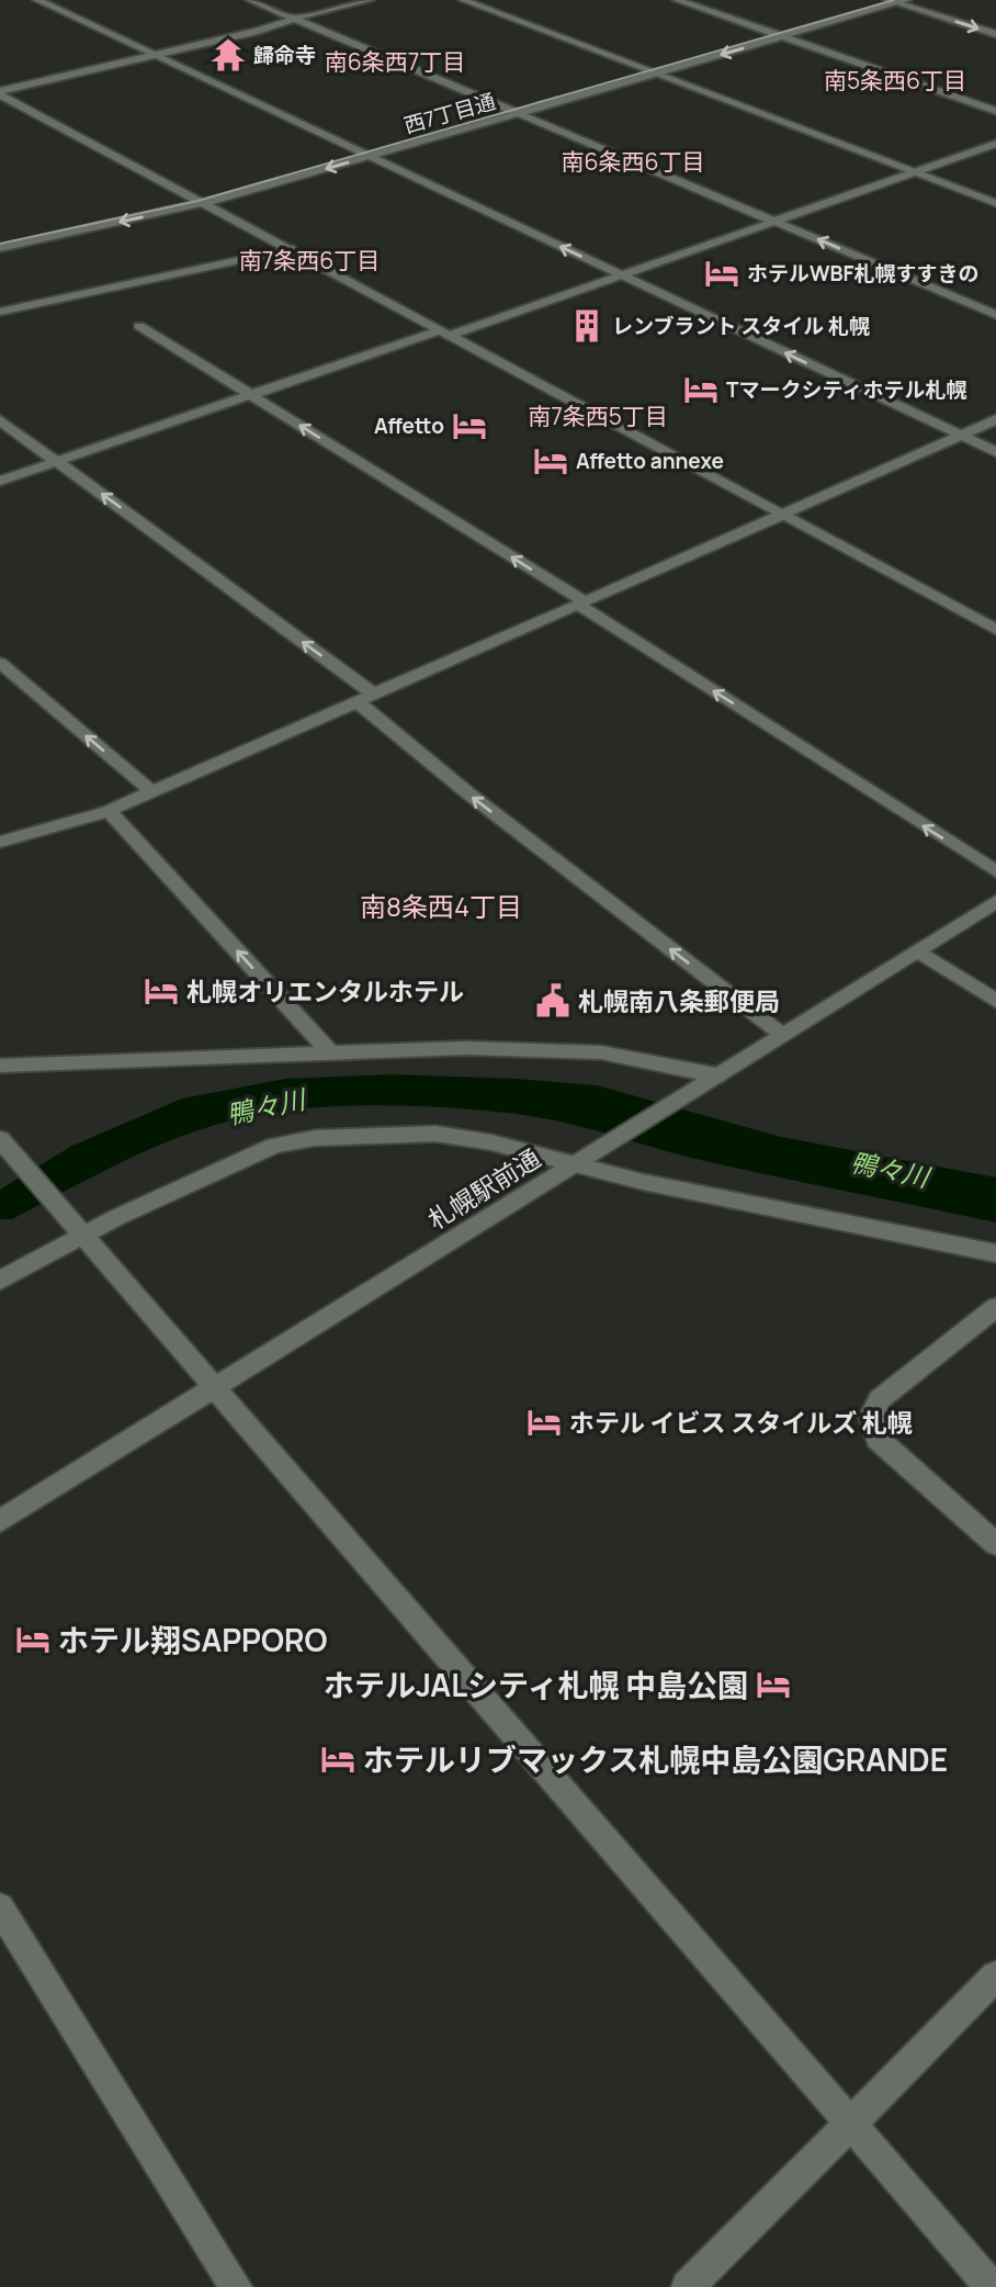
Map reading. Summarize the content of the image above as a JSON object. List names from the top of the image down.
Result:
{
  "streets": {
    "street": ["西7丁目通", "札幌駅前通"]
  },
  "districts": [
    "南6条西7丁目",
    "南5条西6丁目",
    "南6条西6丁目",
    "南7条西6丁目",
    "南7条西5丁目",
    "南8条西4丁目"
  ],
  "water": ["鴨々川"],
  "places": {
    "temple": ["歸命寺"],
    "hotel": [
      "ホテルWBF札幌すすきの",
      "Tマークシティホテル札幌",
      "Affetto",
      "Affetto annexe",
      "札幌オリエンタルホテル",
      "ホテル イビス スタイルズ 札幌",
      "ホテル翔SAPPORO",
      "ホテルJALシティ札幌 中島公園",
      "ホテルリブマックス札幌中島公園GRANDE"
    ],
    "building": ["レンブラント スタイル 札幌"],
    "public building": ["札幌南八条郵便局"]
  }
}
